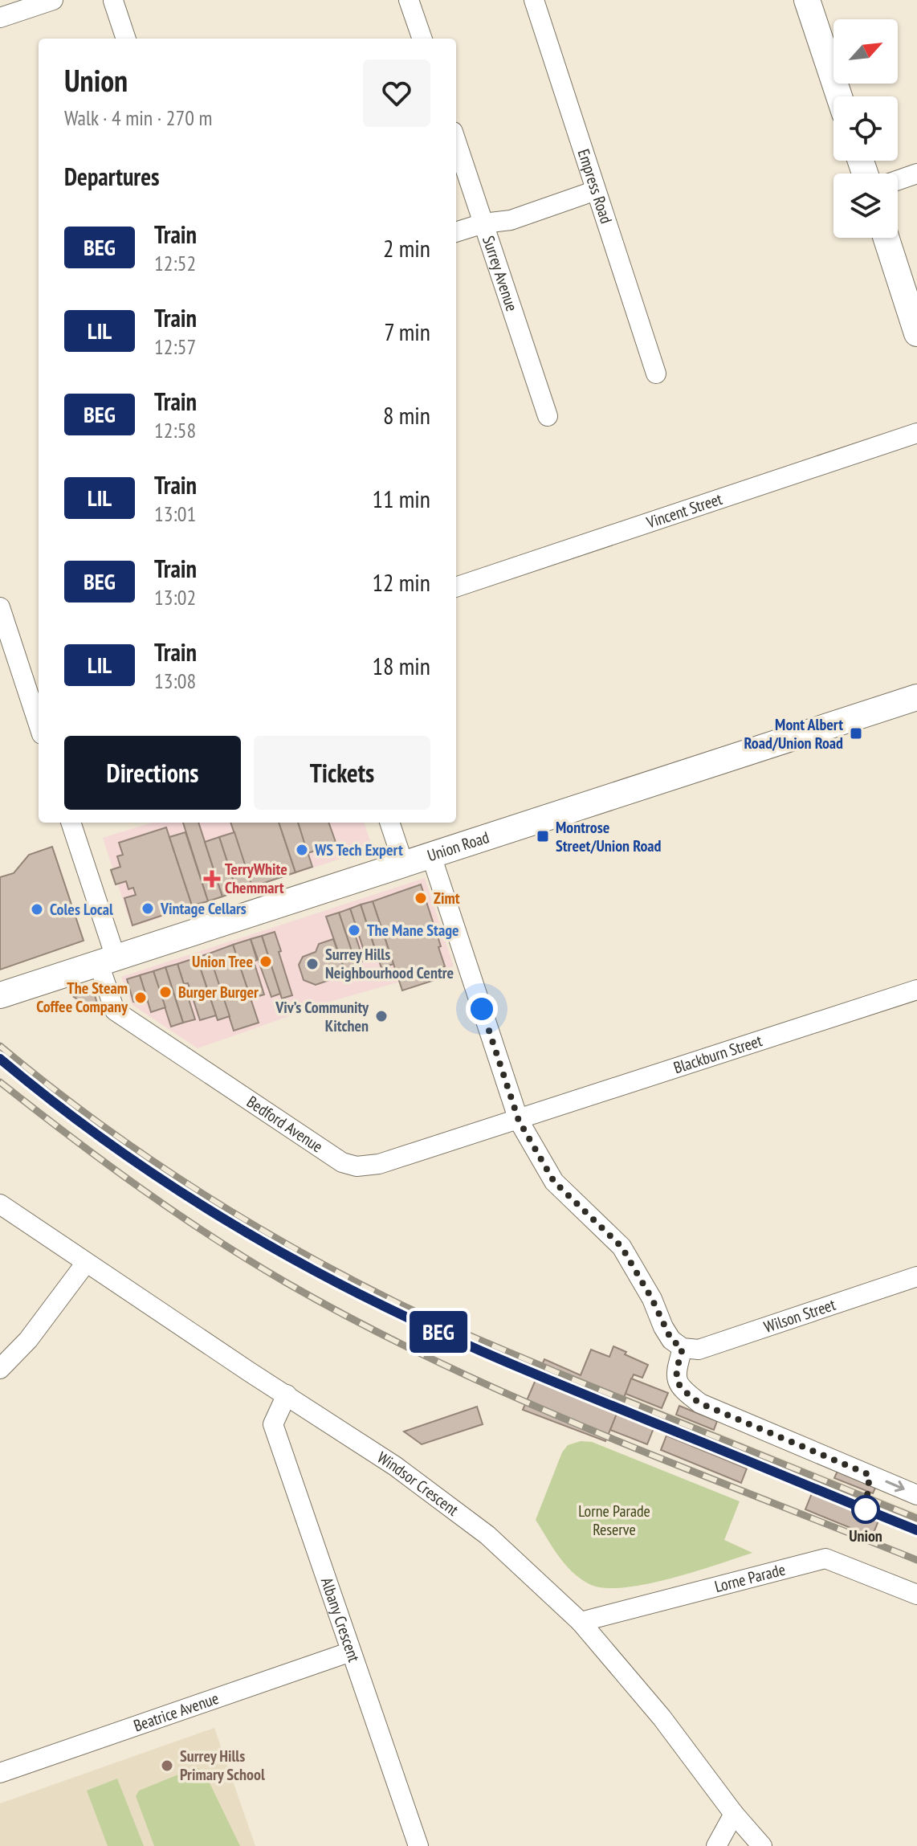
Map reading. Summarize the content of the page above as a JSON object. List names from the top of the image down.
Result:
{
  "streets": {
    "main road": ["Union Road"],
    "street": [
      "Empress Road",
      "Surrey Avenue",
      "Vincent Street",
      "Blackburn Street",
      "Bedford Avenue",
      "Wilson Street",
      "Windsor Crescent",
      "Lorne Parade",
      "Albany Crescent",
      "Beatrice Avenue"
    ]
  },
  "crossings": [
    ["Union Road", "Bedford Avenue"],
    ["Blackburn Street", "Bedford Avenue"],
    ["Windsor Crescent", "Lorne Parade"],
    ["Windsor Crescent", "Albany Crescent"],
    ["Albany Crescent", "Beatrice Avenue"]
  ],
  "parks": ["Lorne Parade Reserve"],
  "places": {
    "transit": ["Mont Albert Road/Union Road", "Montrose Street/Union Road"],
    "other": [
      "WS Tech Expert",
      "Zimt",
      "Vintage Cellars",
      "Coles Local",
      "The Mane Stage",
      "Union Tree",
      "Surrey Hills Neighbourhood Centre",
      "Burger Burger",
      "The Steam Coffee Company",
      "Viv’s Community Kitchen",
      "Union",
      "Surrey Hills Primary School"
    ],
    "health": ["TerryWhite Chemmart"]
  },
  "north": "top right",
  "page": {
    "on_map": "BEG",
    "heading": [
      ["Union", "Walk · 4 min · 270 m"],
      "Departures"
    ],
    "list": [
      {
        "mark": "BEG",
        "name": "Train",
        "note": "12:52",
        "value": "2 min"
      },
      {
        "mark": "LIL",
        "name": "Train",
        "note": "12:57",
        "value": "7 min"
      },
      {
        "mark": "BEG",
        "name": "Train",
        "note": "12:58",
        "value": "8 min"
      },
      {
        "mark": "LIL",
        "name": "Train",
        "note": "13:01",
        "value": "11 min"
      },
      {
        "mark": "BEG",
        "name": "Train",
        "note": "13:02",
        "value": "12 min"
      },
      {
        "mark": "LIL",
        "name": "Train",
        "note": "13:08",
        "value": "18 min"
      }
    ],
    "buttons": ["Directions", "Tickets"]
  }
}
